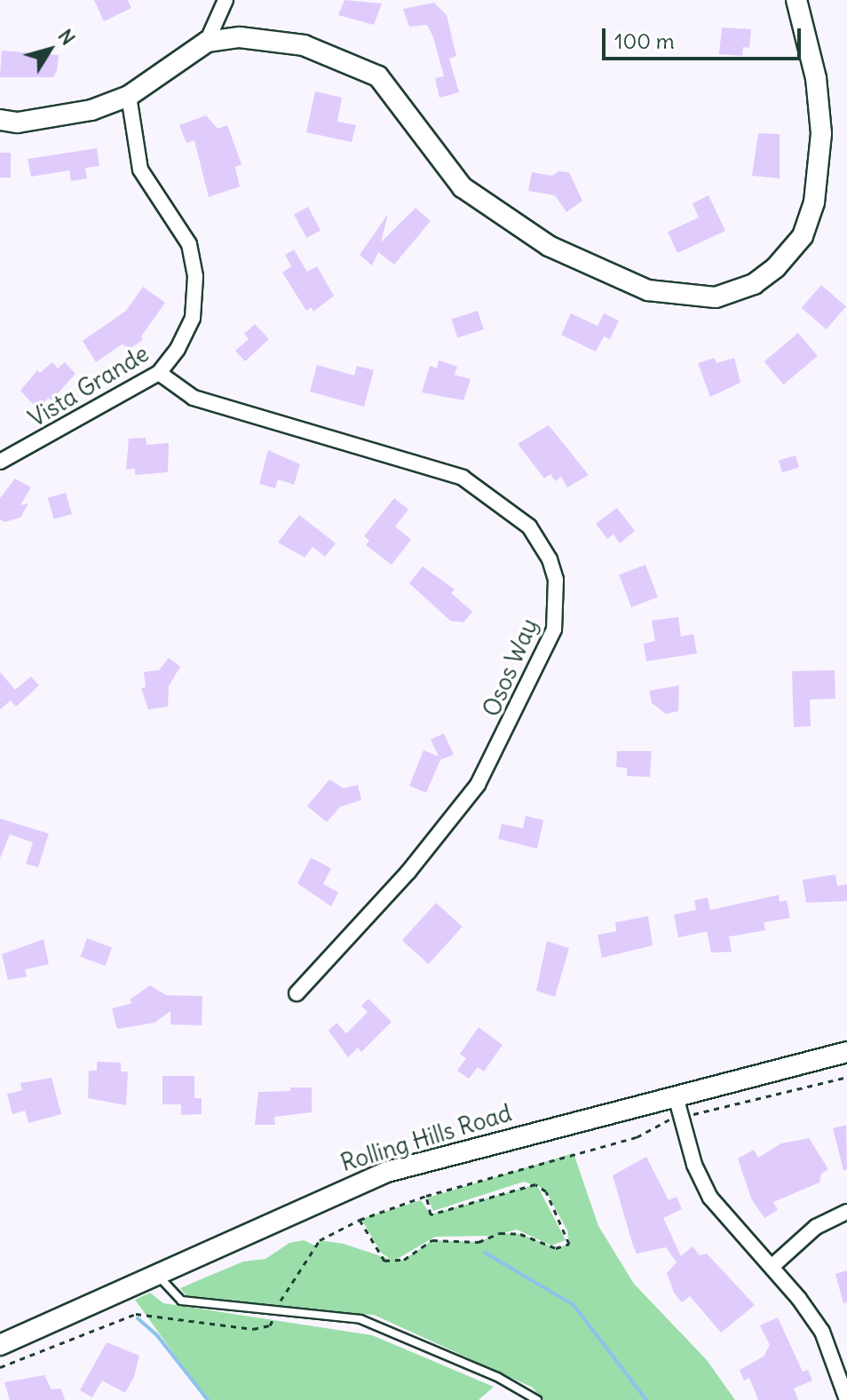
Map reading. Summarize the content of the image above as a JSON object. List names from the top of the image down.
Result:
{
  "streets": {
    "street": ["Vista Grande", "Osos Way", "Rolling Hills Road"]
  },
  "crossings": [
    ["Vista Grande", "Osos Way"]
  ],
  "scale_bar": "100 m",
  "north": "top right"
}
